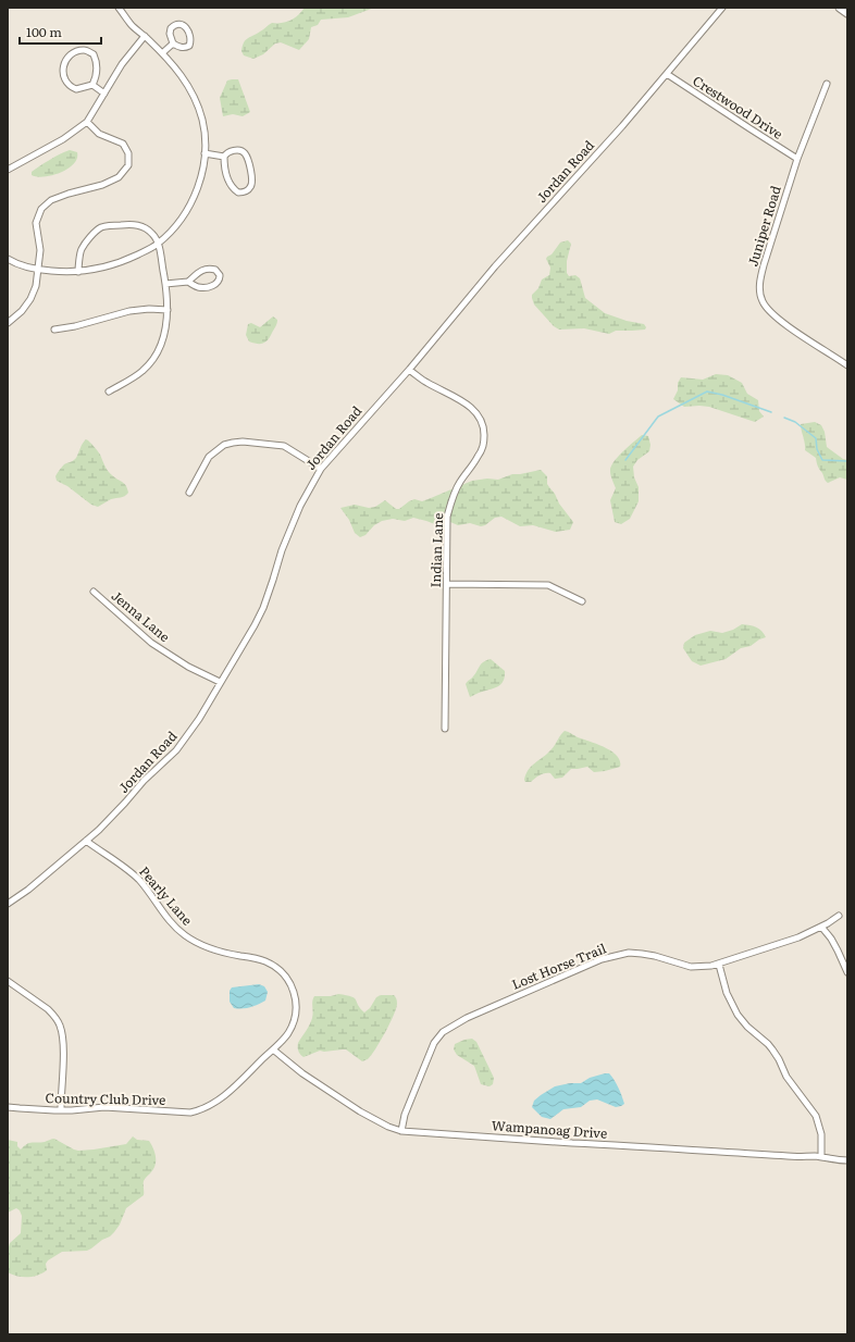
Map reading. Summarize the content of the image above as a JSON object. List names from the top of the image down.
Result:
{
  "streets": {
    "street": [
      "Crestwood Drive",
      "Jordan Road",
      "Juniper Road",
      "Indian Lane",
      "Jenna Lane",
      "Pearly Lane",
      "Lost Horse Trail",
      "Country Club Drive",
      "Wampanoag Drive"
    ]
  },
  "crossings": [
    ["Crestwood Drive", "Jordan Road"],
    ["Crestwood Drive", "Juniper Road"],
    ["Jordan Road", "Indian Lane"],
    ["Jordan Road", "Jenna Lane"],
    ["Jordan Road", "Pearly Lane"],
    ["Pearly Lane", "Country Club Drive"],
    ["Pearly Lane", "Wampanoag Drive"],
    ["Lost Horse Trail", "Wampanoag Drive"]
  ],
  "scale_bar": "100 m"
}
